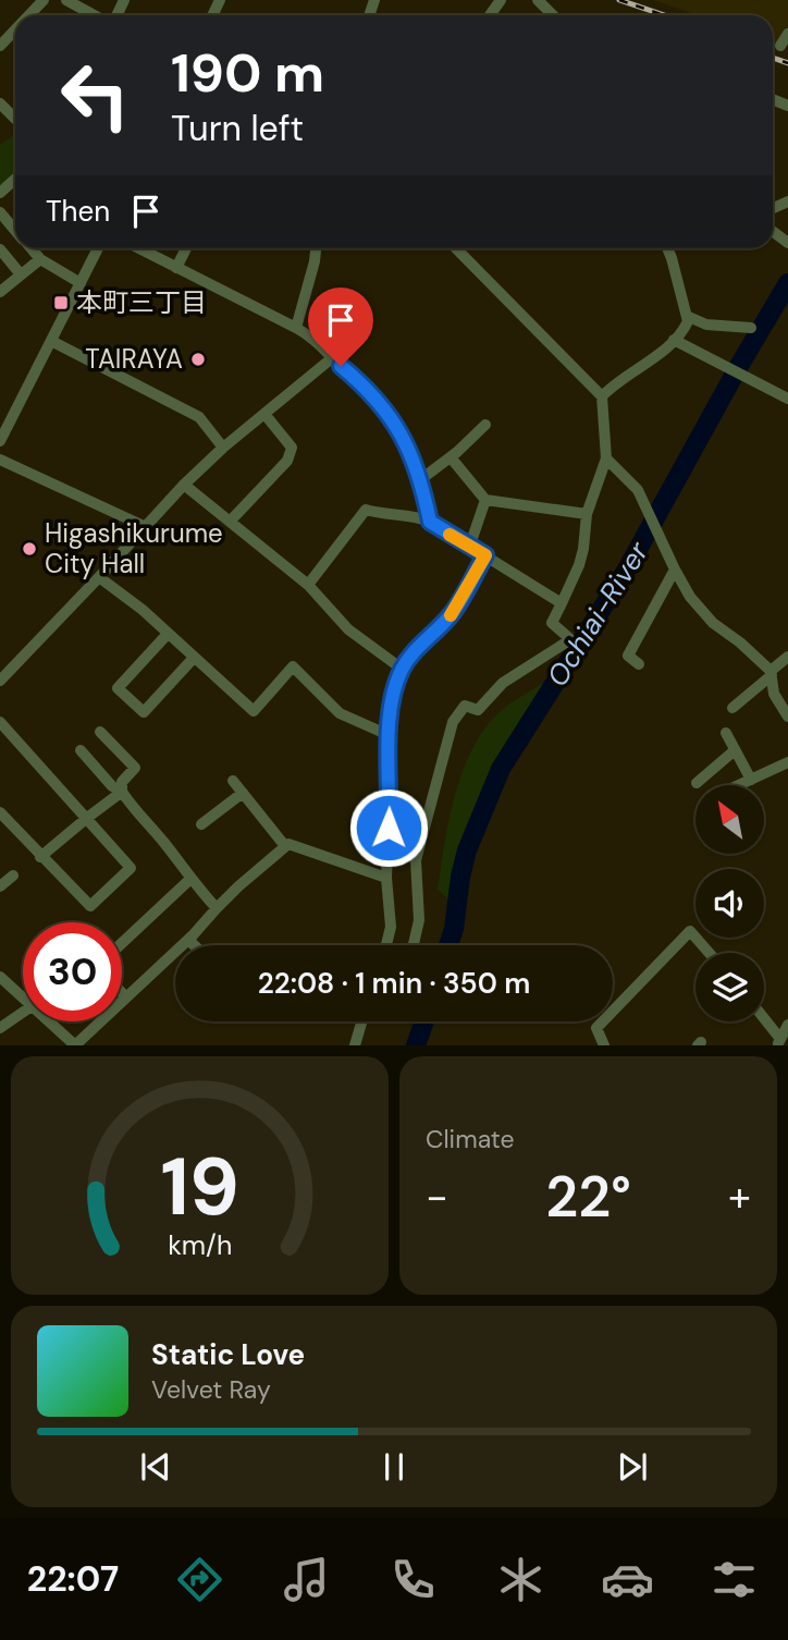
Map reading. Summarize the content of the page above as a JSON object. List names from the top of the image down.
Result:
{
  "water": ["Ochiai-River"],
  "places": {
    "transit": ["本町三丁目"],
    "other": ["TAIRAYA", "Higashikurume City Hall"]
  },
  "north": "top left",
  "page": {
    "turn": ["190 m", "Turn left"],
    "then": "Then",
    "limit": "30",
    "trip": "22:08 · 1 min · 350 m",
    "tile": "Climate",
    "heat": ["−", "22°", "+"],
    "song": ["Static Love", "Velvet Ray"],
    "tabs": "22:07",
    "gauge": ["19", "km/h"]
  }
}
